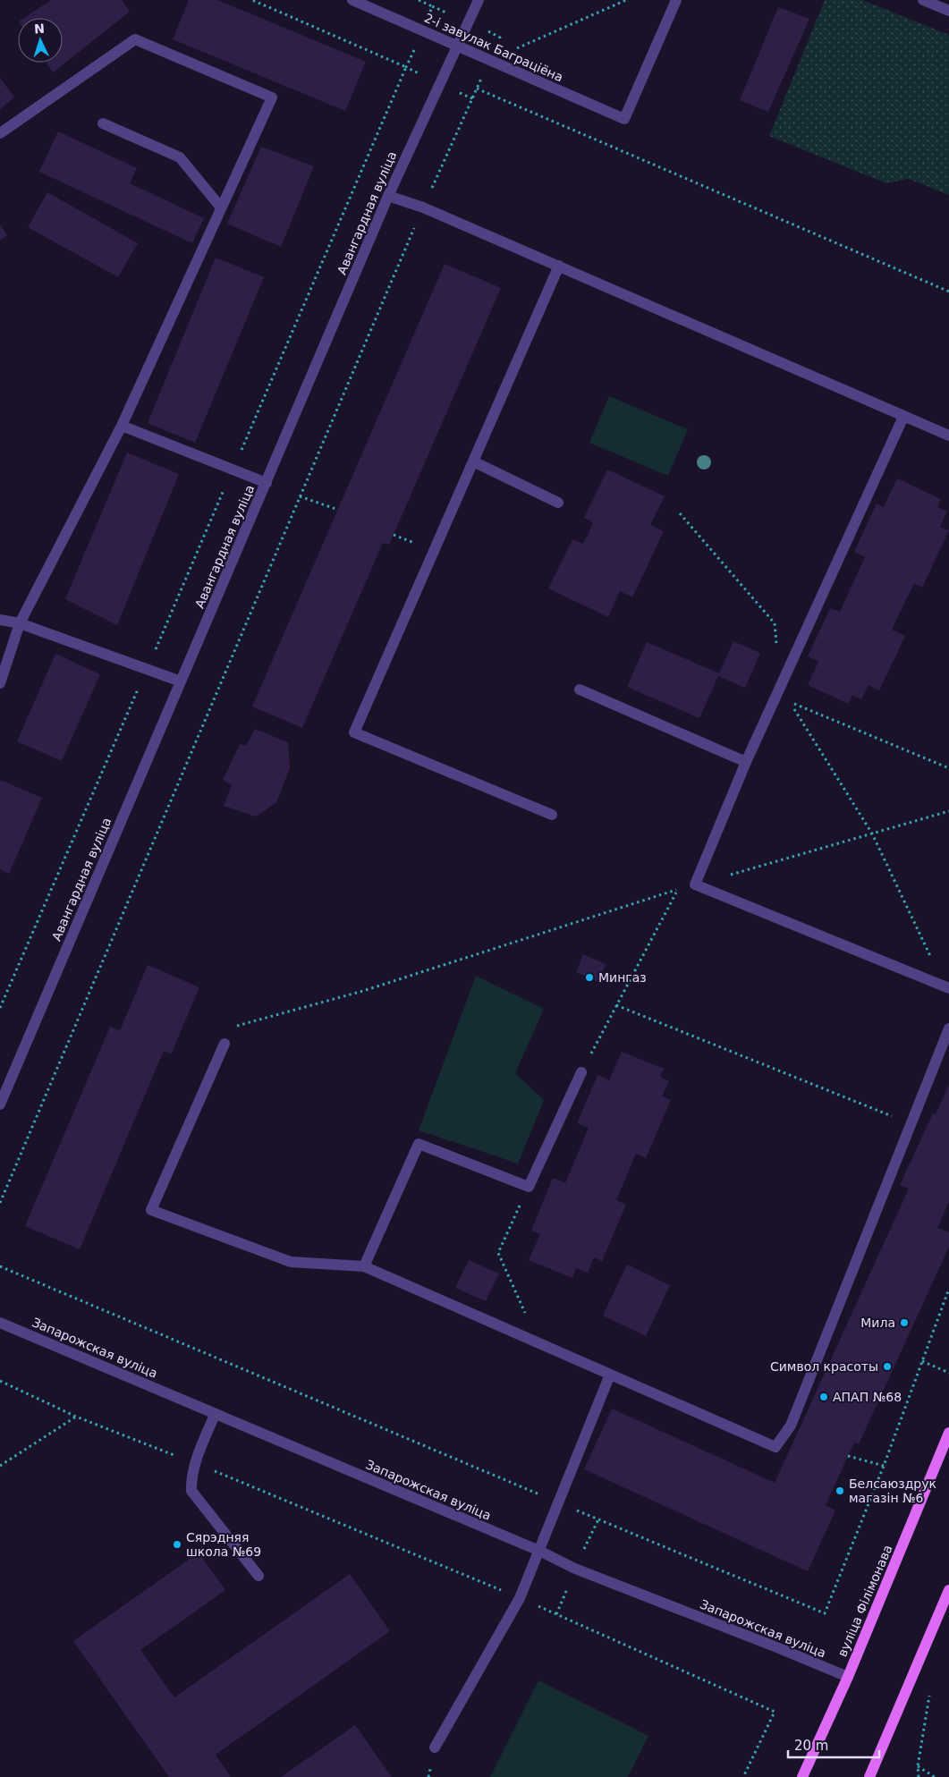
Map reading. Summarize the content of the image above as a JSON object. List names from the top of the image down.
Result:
{
  "streets": {
    "main road": ["вуліца Філімонава"],
    "street": ["2-і завулак Баграціёна", "Авангардная вуліца", "Запарожская вуліца"]
  },
  "crossings": [
    ["2-і завулак Баграціёна", "Авангардная вуліца"],
    ["Запарожская вуліца", "вуліца Філімонава"]
  ],
  "places": [
    "Мингаз",
    "Мила",
    "Символ красоты",
    "АПАП №68",
    "Белсаюздрук магазін №6",
    "Сярэдняя школа №69"
  ],
  "scale_bar": "20 m",
  "north": "top"
}
